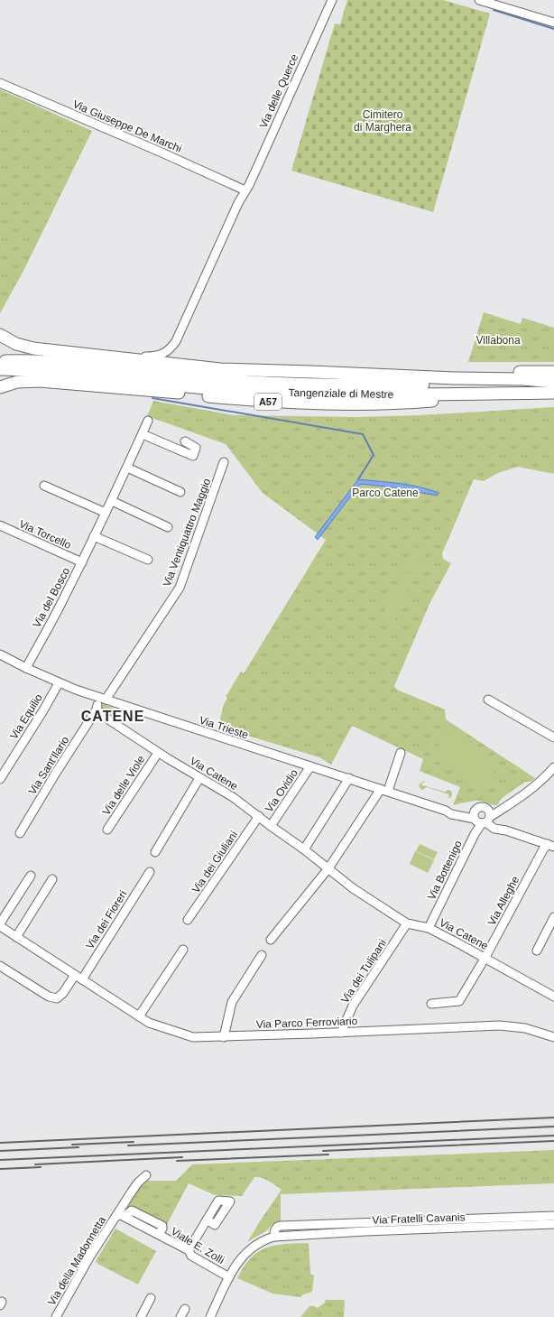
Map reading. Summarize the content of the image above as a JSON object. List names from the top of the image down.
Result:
{
  "streets": {
    "highway": ["Tangenziale di Mestre", "A57"],
    "street": [
      "Via delle Querce",
      "Via Giuseppe De Marchi",
      "Via Ventiquattro Maggio",
      "Via Torcello",
      "Via del Bosco",
      "Via Equilio",
      "Via Trieste",
      "Via Sant'Ilario",
      "Via Catene",
      "Via delle Viole",
      "Via Ovidio",
      "Via dei Giuliani",
      "Via Bottenigo",
      "Via Alleghe",
      "Via dei Fioreri",
      "Via dei Tulipani",
      "Via Parco Ferroviario",
      "Via Fratelli Cavanis",
      "Viale E. Zolli",
      "Via della Madonnetta"
    ]
  },
  "crossings": [
    ["Via delle Querce", "Via Giuseppe De Marchi"],
    ["Via delle Querce", "A57"],
    ["Tangenziale di Mestre", "A57"],
    ["Via Ventiquattro Maggio", "Via Trieste"],
    ["Via Torcello", "Via del Bosco"],
    ["Via del Bosco", "Via Trieste"],
    ["Via Equilio", "Via Trieste"],
    ["Via Trieste", "Via Ovidio"],
    ["Via Trieste", "Via Bottenigo"],
    ["Via Sant'Ilario", "Via Catene"],
    ["Via Catene", "Via delle Viole"],
    ["Via Catene", "Via Ovidio"],
    ["Via Catene", "Via dei Giuliani"],
    ["Via Catene", "Via Bottenigo"],
    ["Via Catene", "Via Alleghe"],
    ["Via Catene", "Via dei Tulipani"],
    ["Via dei Fioreri", "Via Parco Ferroviario"],
    ["Via dei Tulipani", "Via Parco Ferroviario"],
    ["Via Fratelli Cavanis", "Viale E. Zolli"],
    ["Viale E. Zolli", "Via della Madonnetta"]
  ],
  "districts": ["CATENE"],
  "parks": ["Cimitero di Marghera", "Villabona", "Parco Catene"]
}
